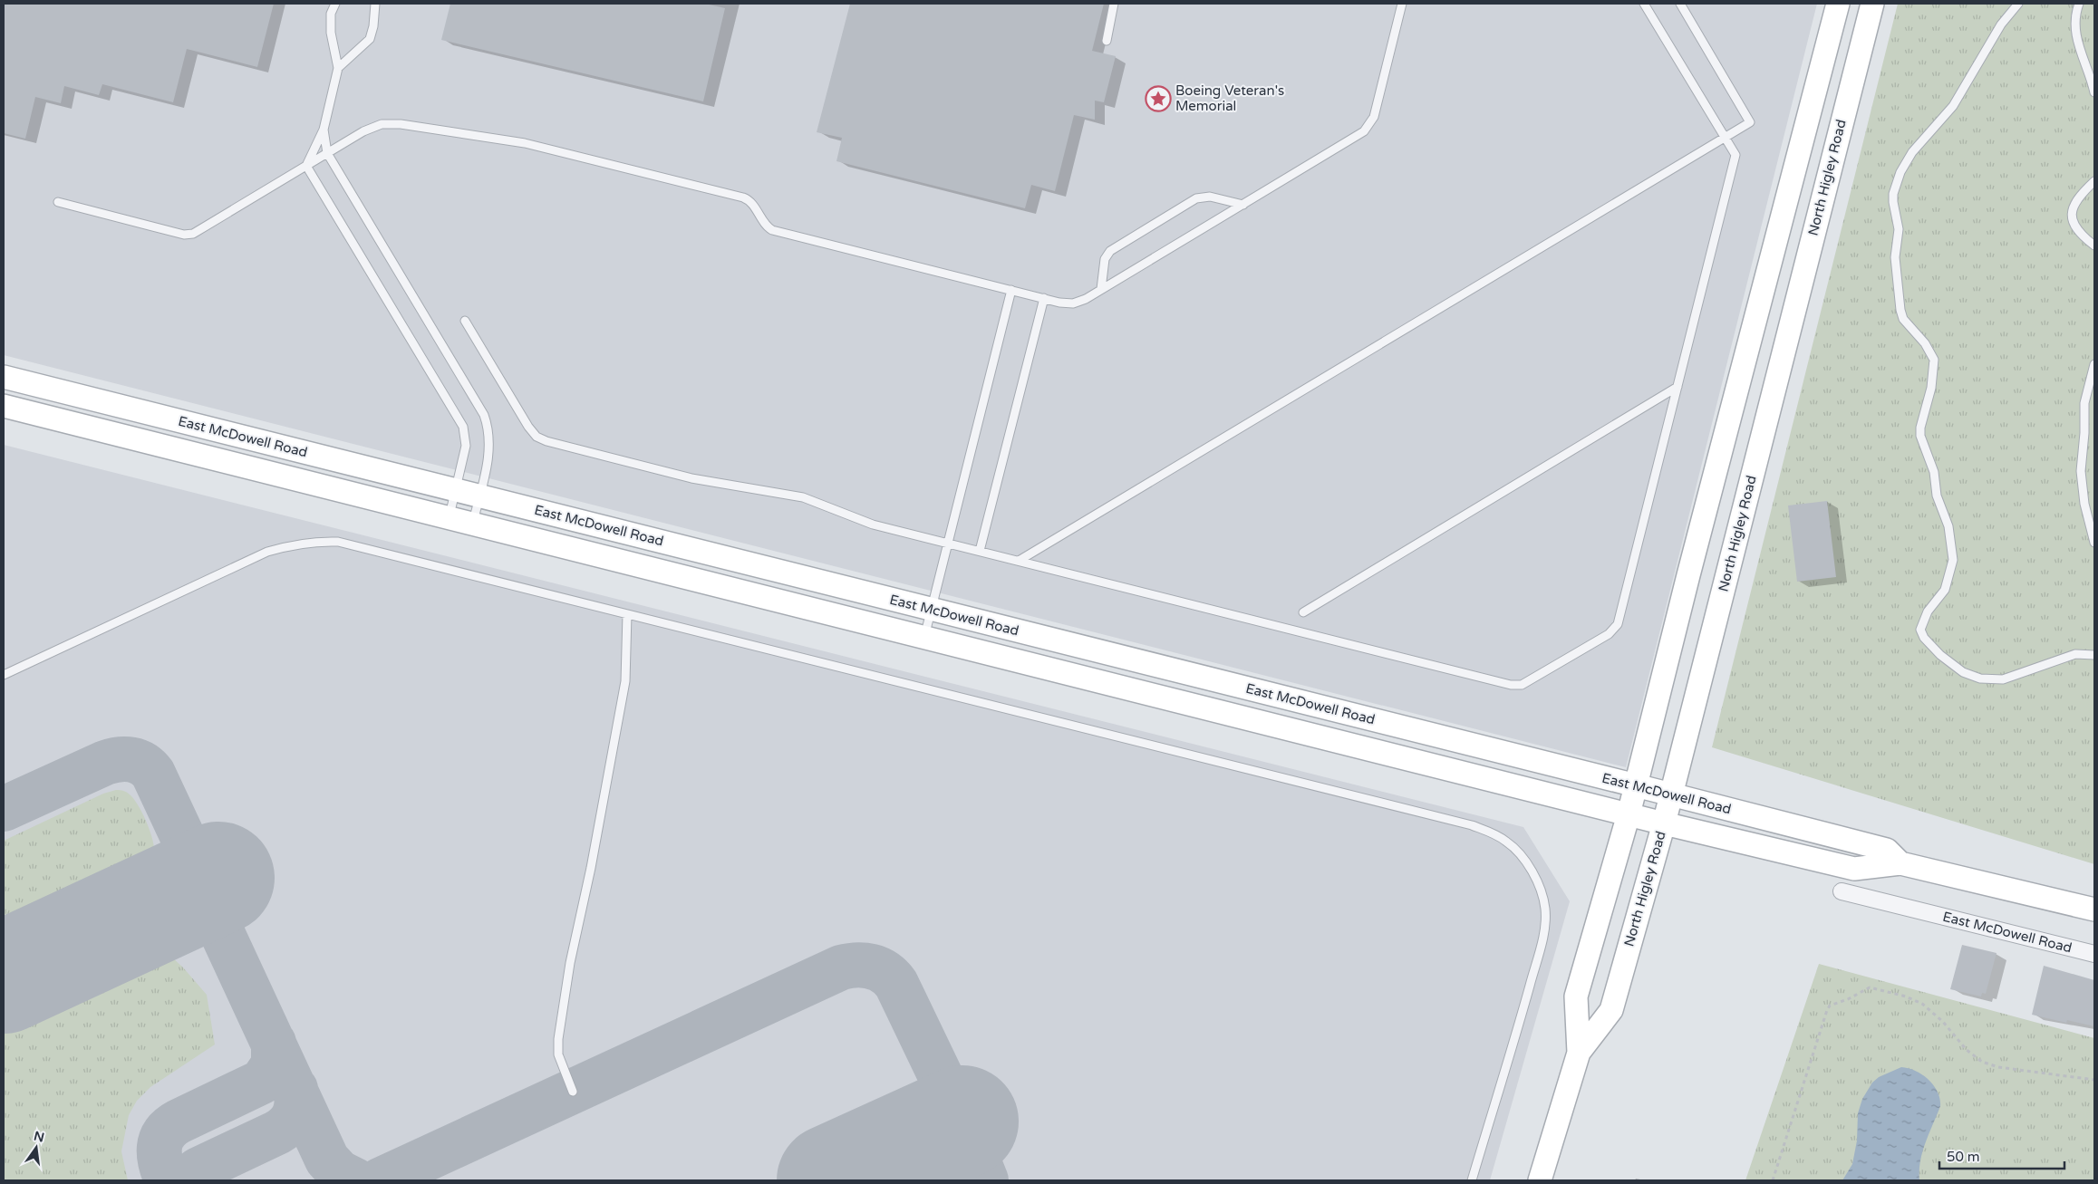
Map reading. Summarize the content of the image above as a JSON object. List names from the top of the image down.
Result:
{
  "streets": {
    "main road": ["North Higley Road", "East McDowell Road"]
  },
  "crossings": [
    ["North Higley Road", "East McDowell Road"]
  ],
  "places": {
    "place": ["Boeing Veteran's Memorial"]
  },
  "scale_bar": "50 m",
  "north": "top"
}
